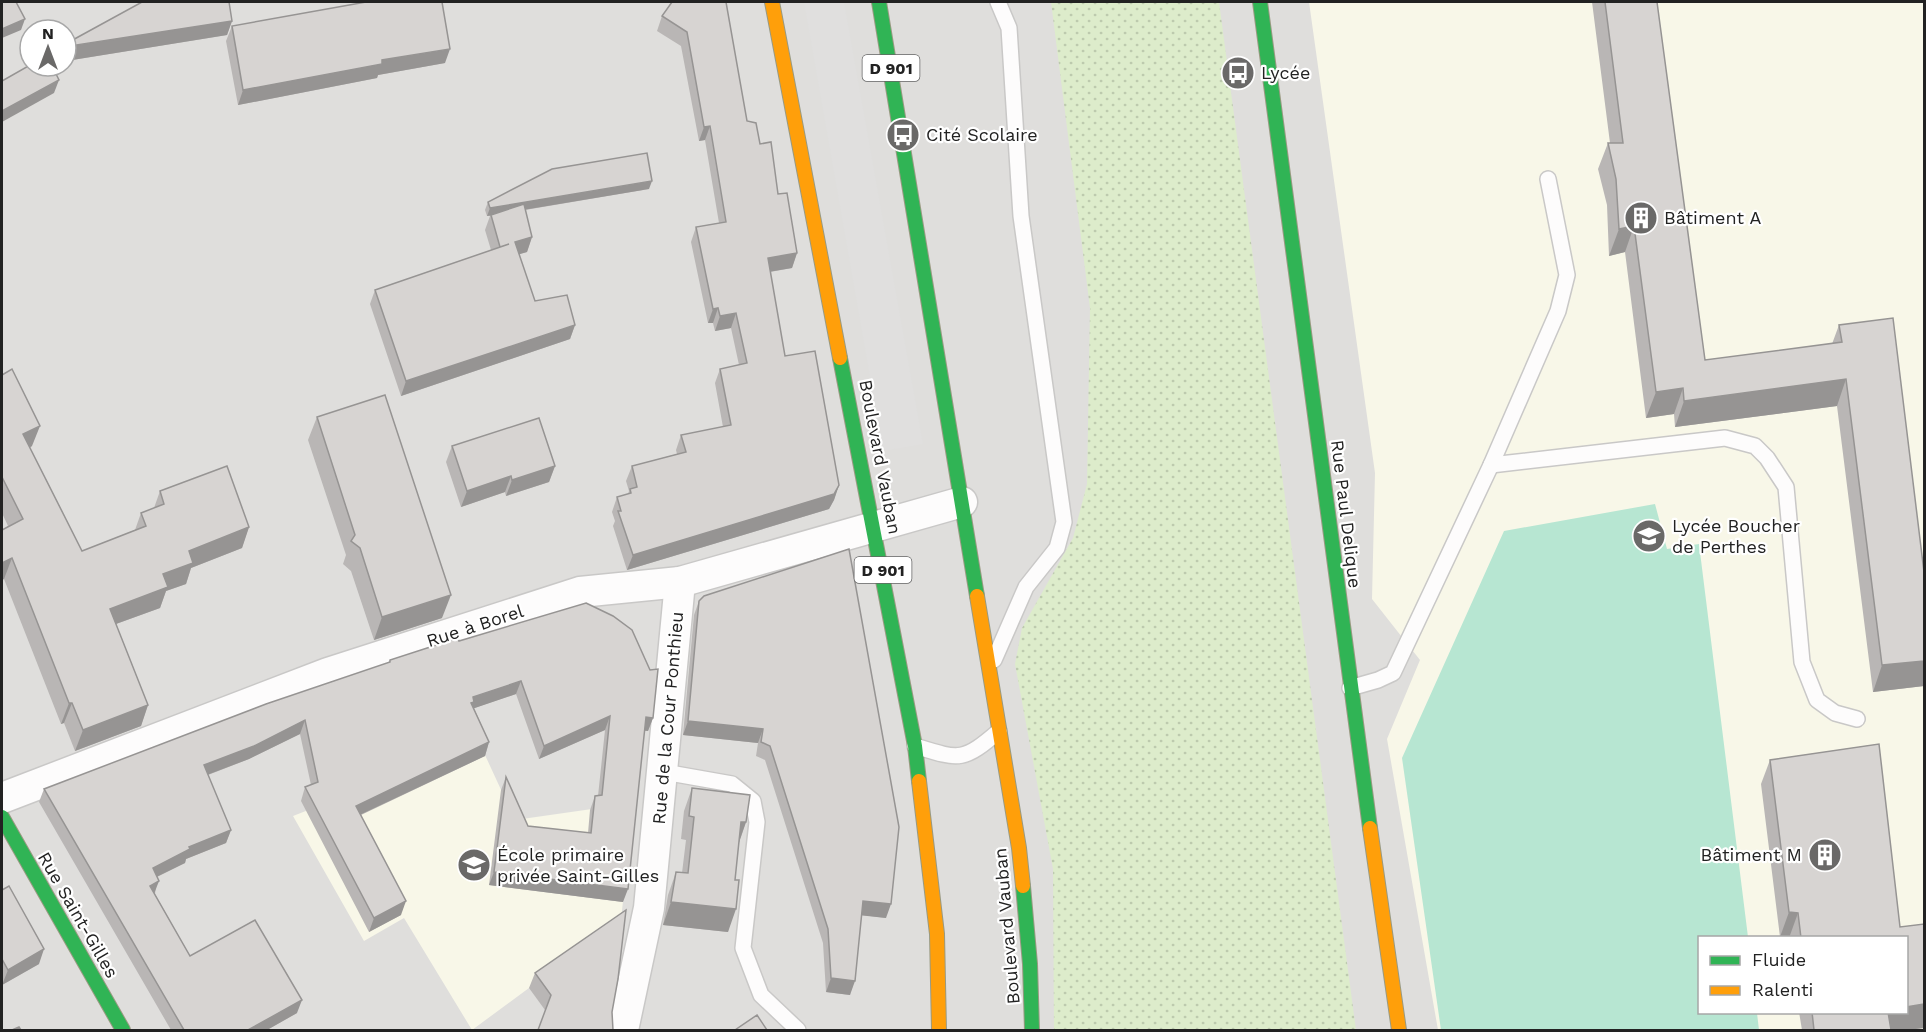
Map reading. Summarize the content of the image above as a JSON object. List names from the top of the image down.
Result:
{
  "streets": {
    "main road": [
      "D 901",
      "Boulevard Vauban",
      "Rue Paul Delique",
      "Rue Saint-Gilles"
    ],
    "street": ["Rue à Borel", "Rue de la Cour Ponthieu"]
  },
  "crossings": [
    ["Boulevard Vauban", "Rue à Borel"],
    ["Rue à Borel", "Rue de la Cour Ponthieu"]
  ],
  "places": {
    "bus stop": ["Lycée", "Cité Scolaire"],
    "building": ["Bâtiment A", "Bâtiment M"],
    "school or university": ["Lycée Boucher de Perthes", "École primaire privée Saint-Gilles"]
  },
  "legend": ["Fluide", "Ralenti"],
  "north": "top"
}
